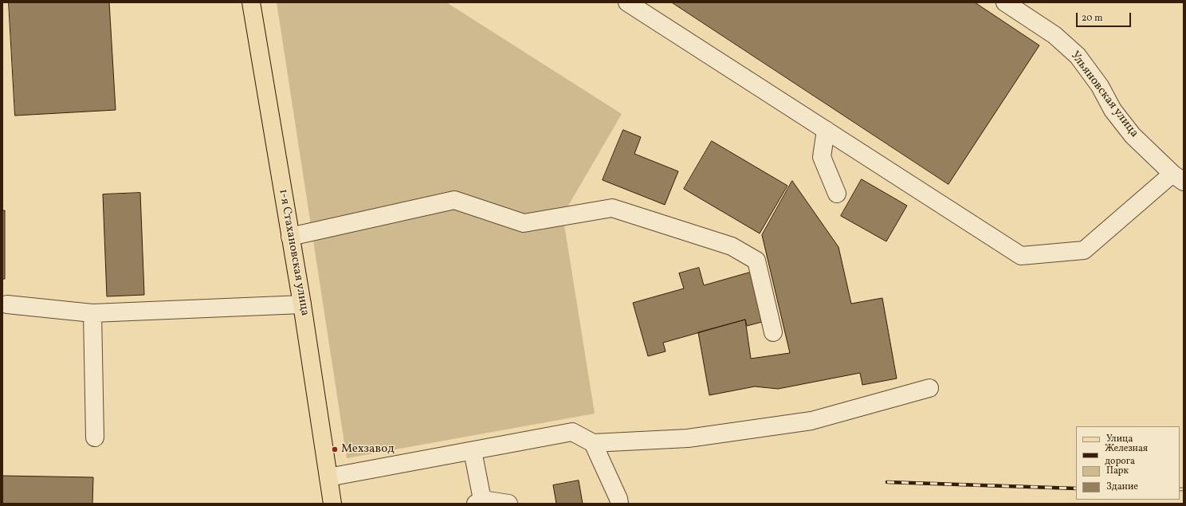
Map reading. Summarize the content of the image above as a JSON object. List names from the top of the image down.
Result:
{
  "streets": {
    "main road": ["1-я Стахановская улица"],
    "street": ["Ульяновская улица"]
  },
  "places": ["Мехзавод"],
  "legend": [
    "Улица",
    "Железная дорога",
    "Парк",
    "Здание"
  ],
  "scale_bar": "20 m"
}
